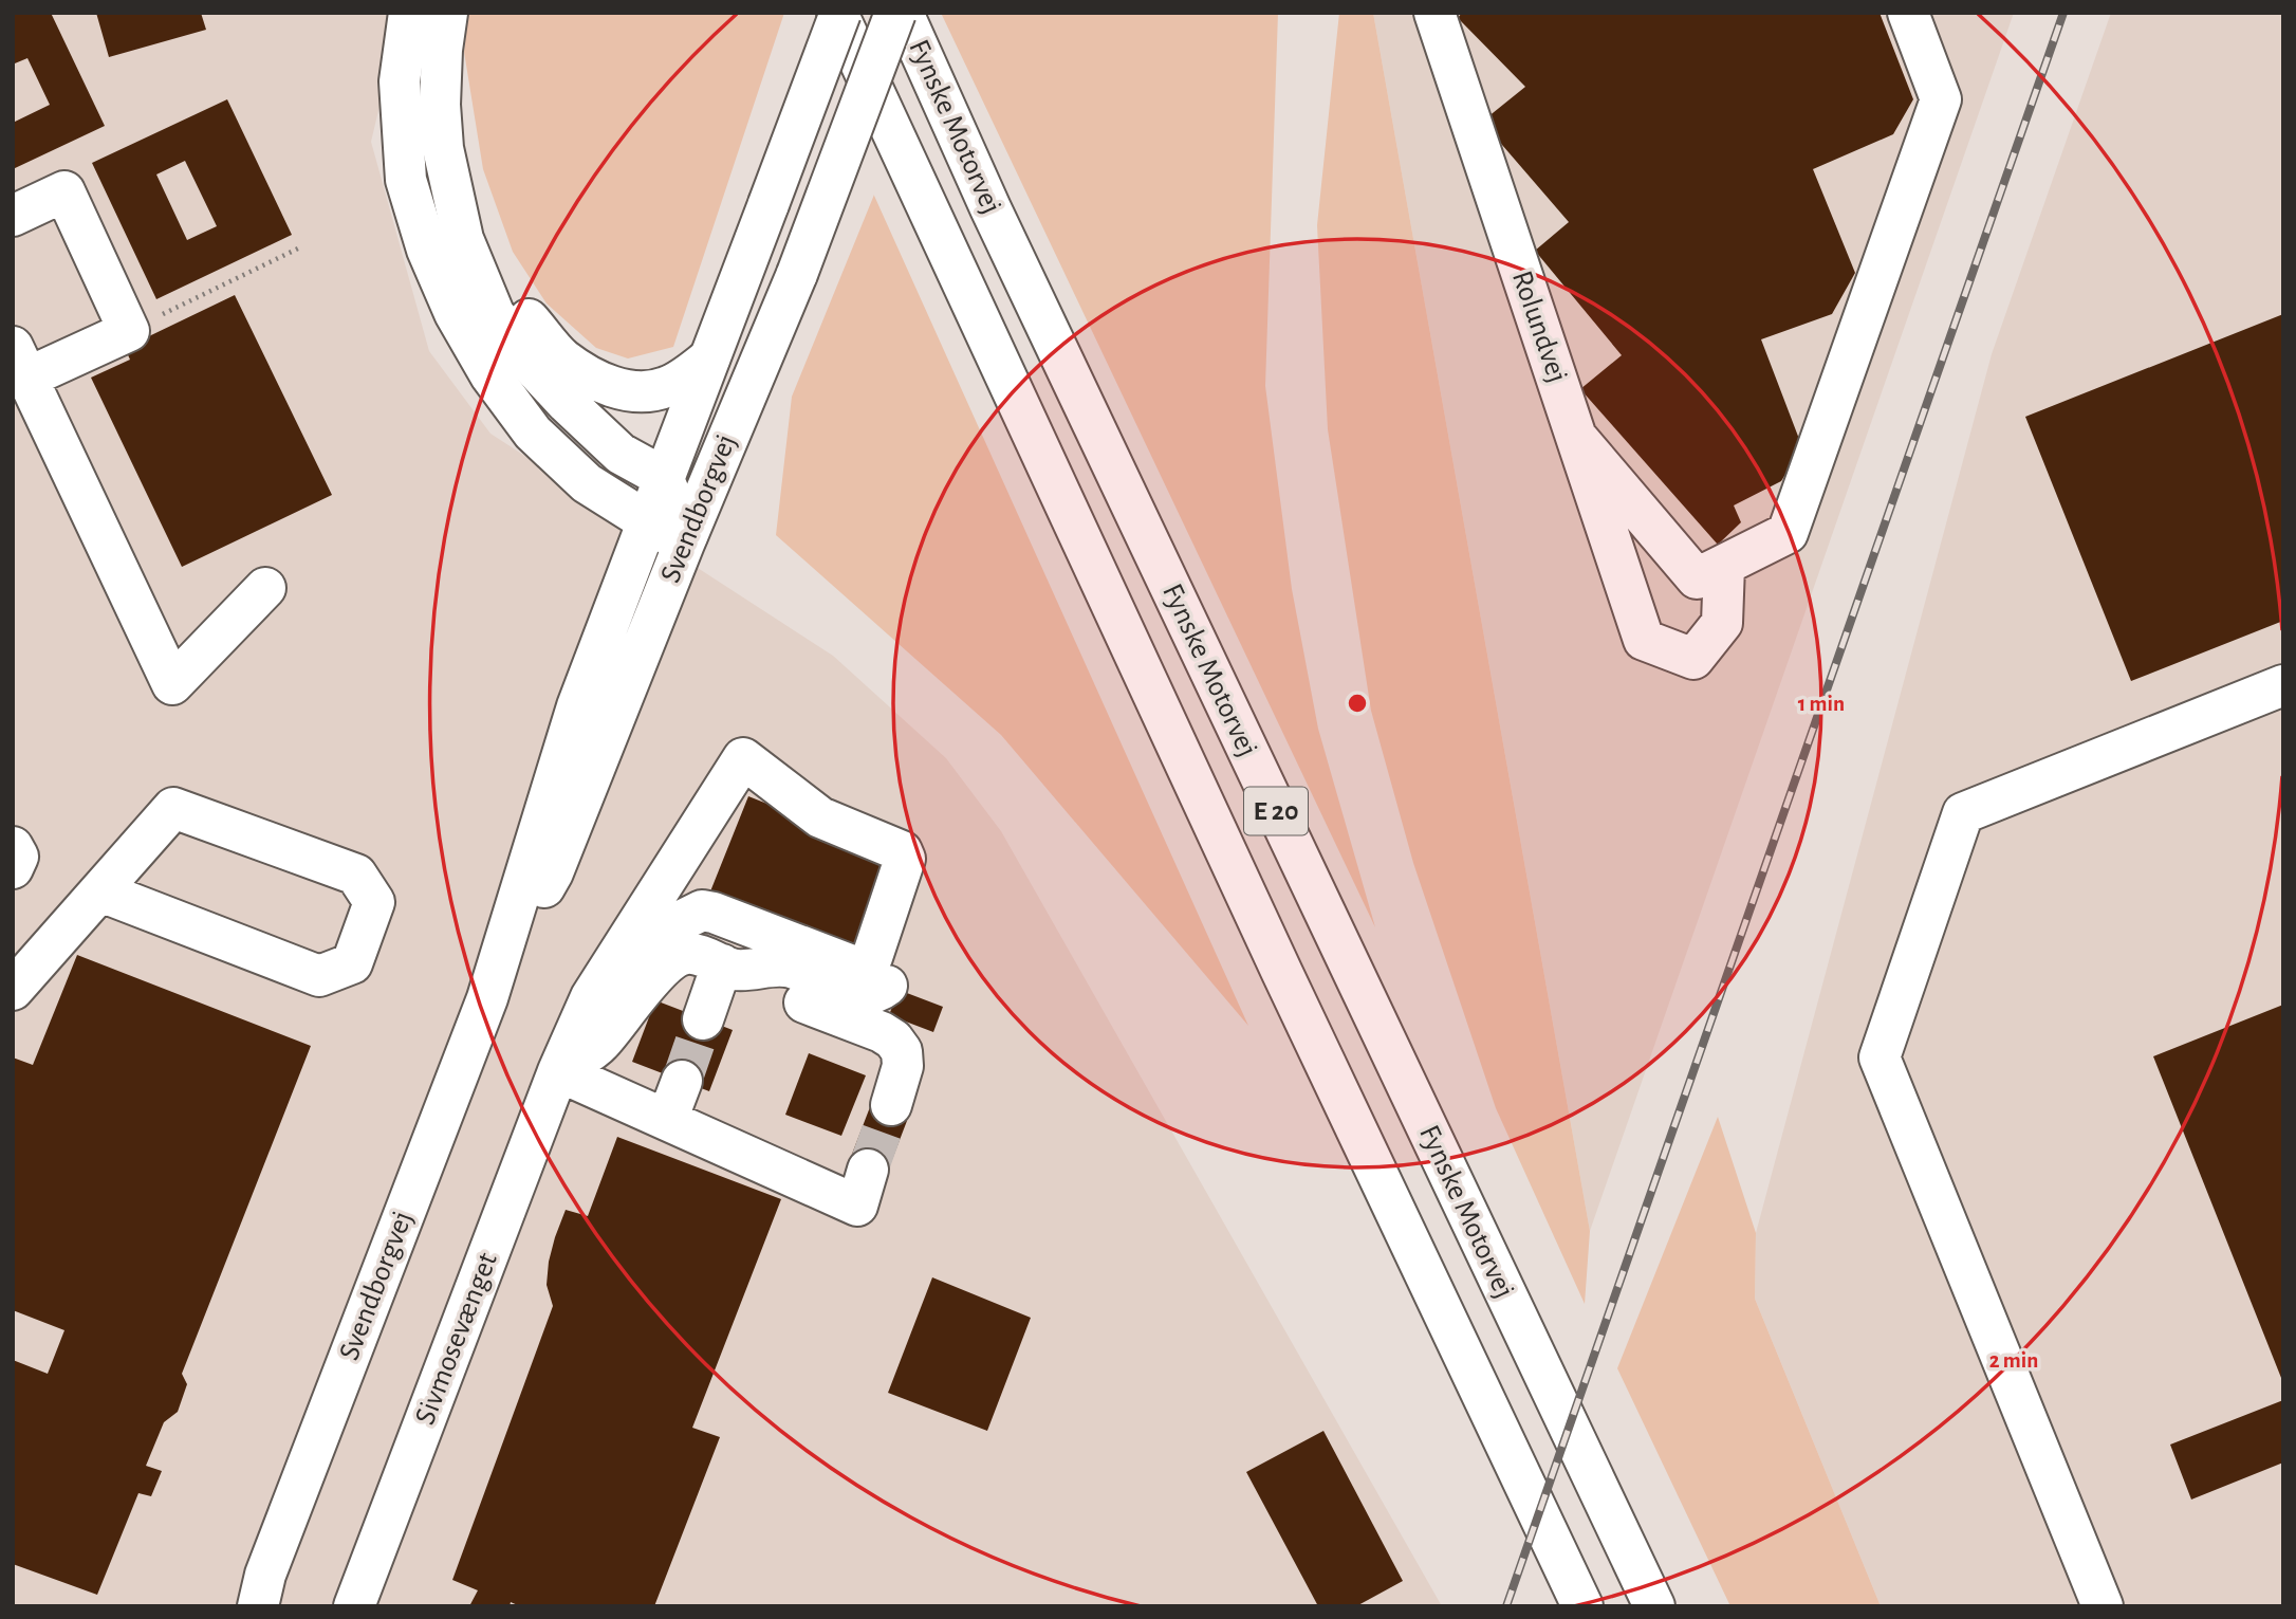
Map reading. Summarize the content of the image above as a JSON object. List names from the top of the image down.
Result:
{
  "streets": {
    "main road": [
      "Fynske Motorvej",
      "Rolundvej",
      "Svendborgvej",
      "E 20",
      "Sivmosevænget"
    ]
  },
  "crossings": [
    ["Fynske Motorvej", "Svendborgvej"]
  ],
  "rings": ["1 min", "2 min"]
}
